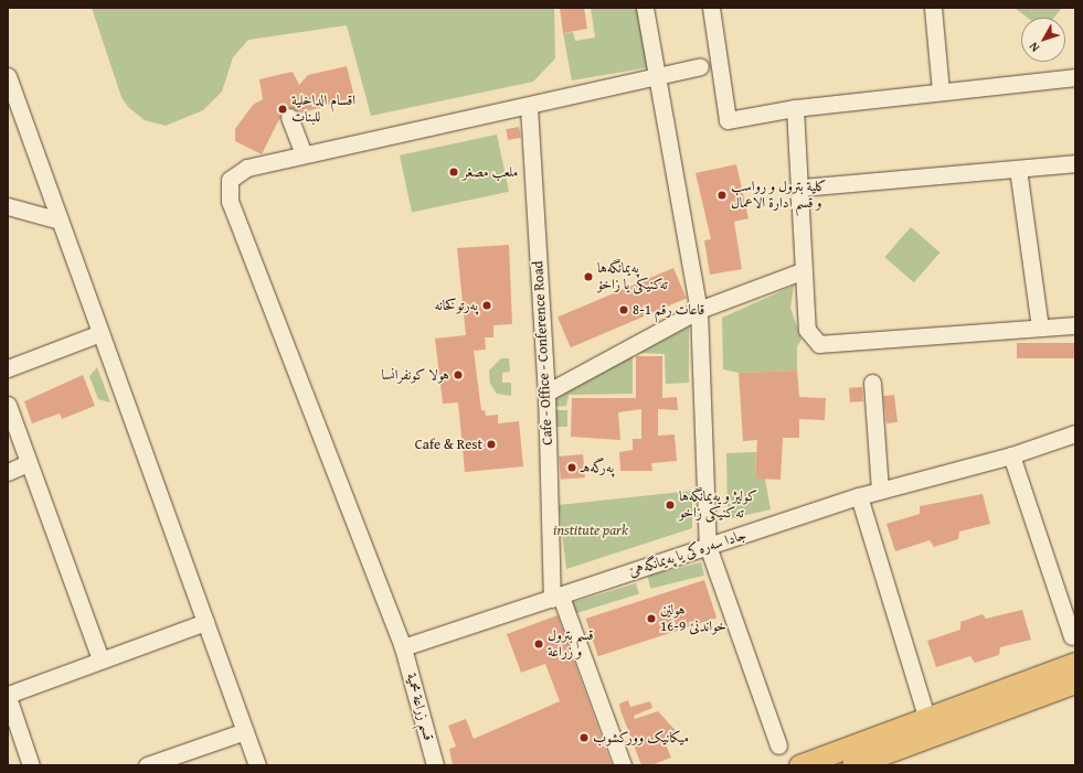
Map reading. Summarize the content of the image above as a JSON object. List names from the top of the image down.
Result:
{
  "streets": {
    "street": ["Cafe - Office - Conference Road", "جادا سه‌ره‌كى يا په‌يمانگه‌هێ", "قسم زراعة محمية"]
  },
  "crossings": [
    ["Cafe - Office - Conference Road", "جادا سه‌ره‌كى يا په‌يمانگه‌هێ"],
    ["Cafe - Office - Conference Road", "قسم زراعة محمية"],
    ["جادا سه‌ره‌كى يا په‌يمانگه‌هێ", "قسم زراعة محمية"]
  ],
  "parks": ["institute park"],
  "places": [
    "اقسام الداخلیة للبنات",
    "ملعب مصغر",
    "كلية بترول و رواسب و قسم ادارة الاعمال",
    "پەیمانگەها تەکنیکی یا زاخۆ",
    "په‌رتوكخانه‌",
    "قاعات رقم 1-8",
    "هولا كونفرانسا",
    "Cafe & Rest",
    "په‌رگه‌هـ",
    "كوليژ و په‌يمانگه‌ها ته‌كنيكى زاخو",
    "هولێن خواندنێ 9-16",
    "قسم بترول و زراعة",
    "میکانیک وورکشوب"
  ],
  "north": "bottom left"
}
